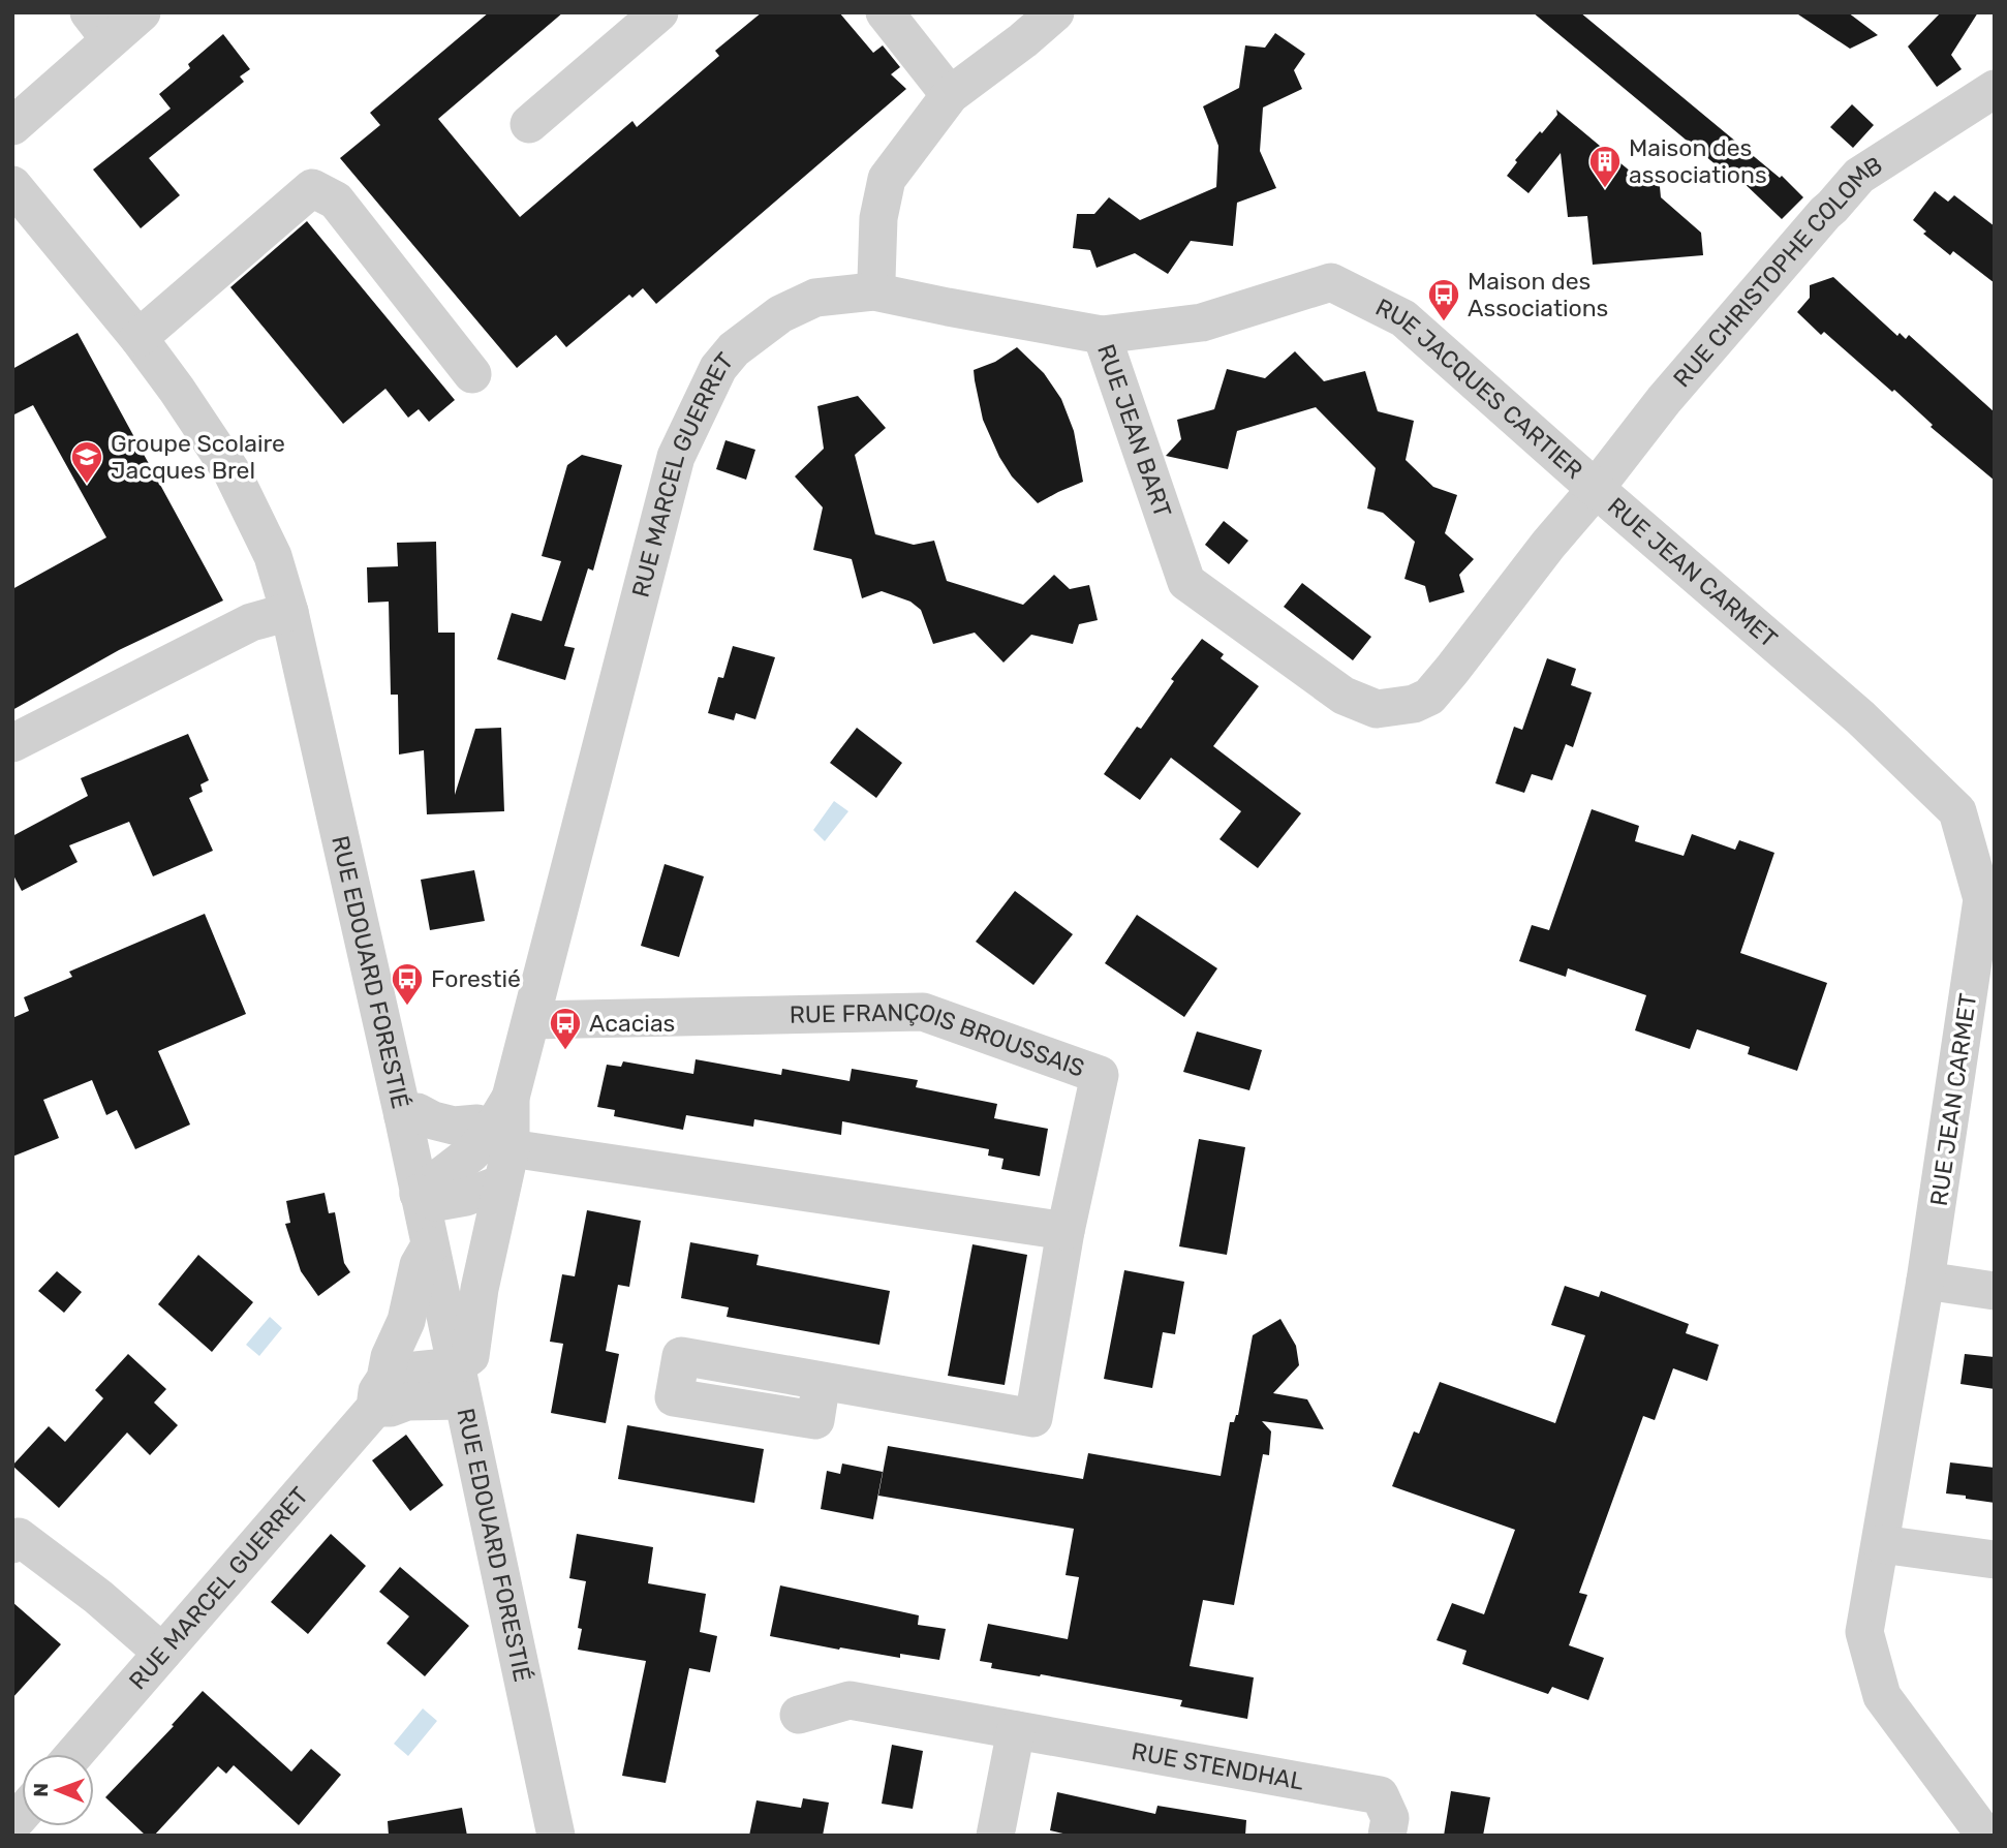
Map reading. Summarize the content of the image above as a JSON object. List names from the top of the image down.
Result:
{
  "streets": {
    "street": [
      "RUE CHRISTOPHE COLOMB",
      "RUE JACQUES CARTIER",
      "RUE JEAN BART",
      "RUE MARCEL GUERRET",
      "RUE JEAN CARMET",
      "RUE EDOUARD FORESTIÉ",
      "RUE FRANÇOIS BROUSSAIS",
      "RUE STENDHAL"
    ]
  },
  "crossings": [
    ["RUE CHRISTOPHE COLOMB", "RUE JACQUES CARTIER"],
    ["RUE CHRISTOPHE COLOMB", "RUE JEAN CARMET"],
    ["RUE JACQUES CARTIER", "RUE JEAN BART"],
    ["RUE JACQUES CARTIER", "RUE JEAN CARMET"],
    ["RUE JEAN BART", "RUE MARCEL GUERRET"],
    ["RUE MARCEL GUERRET", "RUE EDOUARD FORESTIÉ"],
    ["RUE MARCEL GUERRET", "RUE FRANÇOIS BROUSSAIS"]
  ],
  "places": {
    "building": ["Maison des associations"],
    "bus stop": ["Maison des Associations", "Forestié", "Acacias"],
    "school or university": ["Groupe Scolaire Jacques Brel"]
  },
  "north": "left"
}
